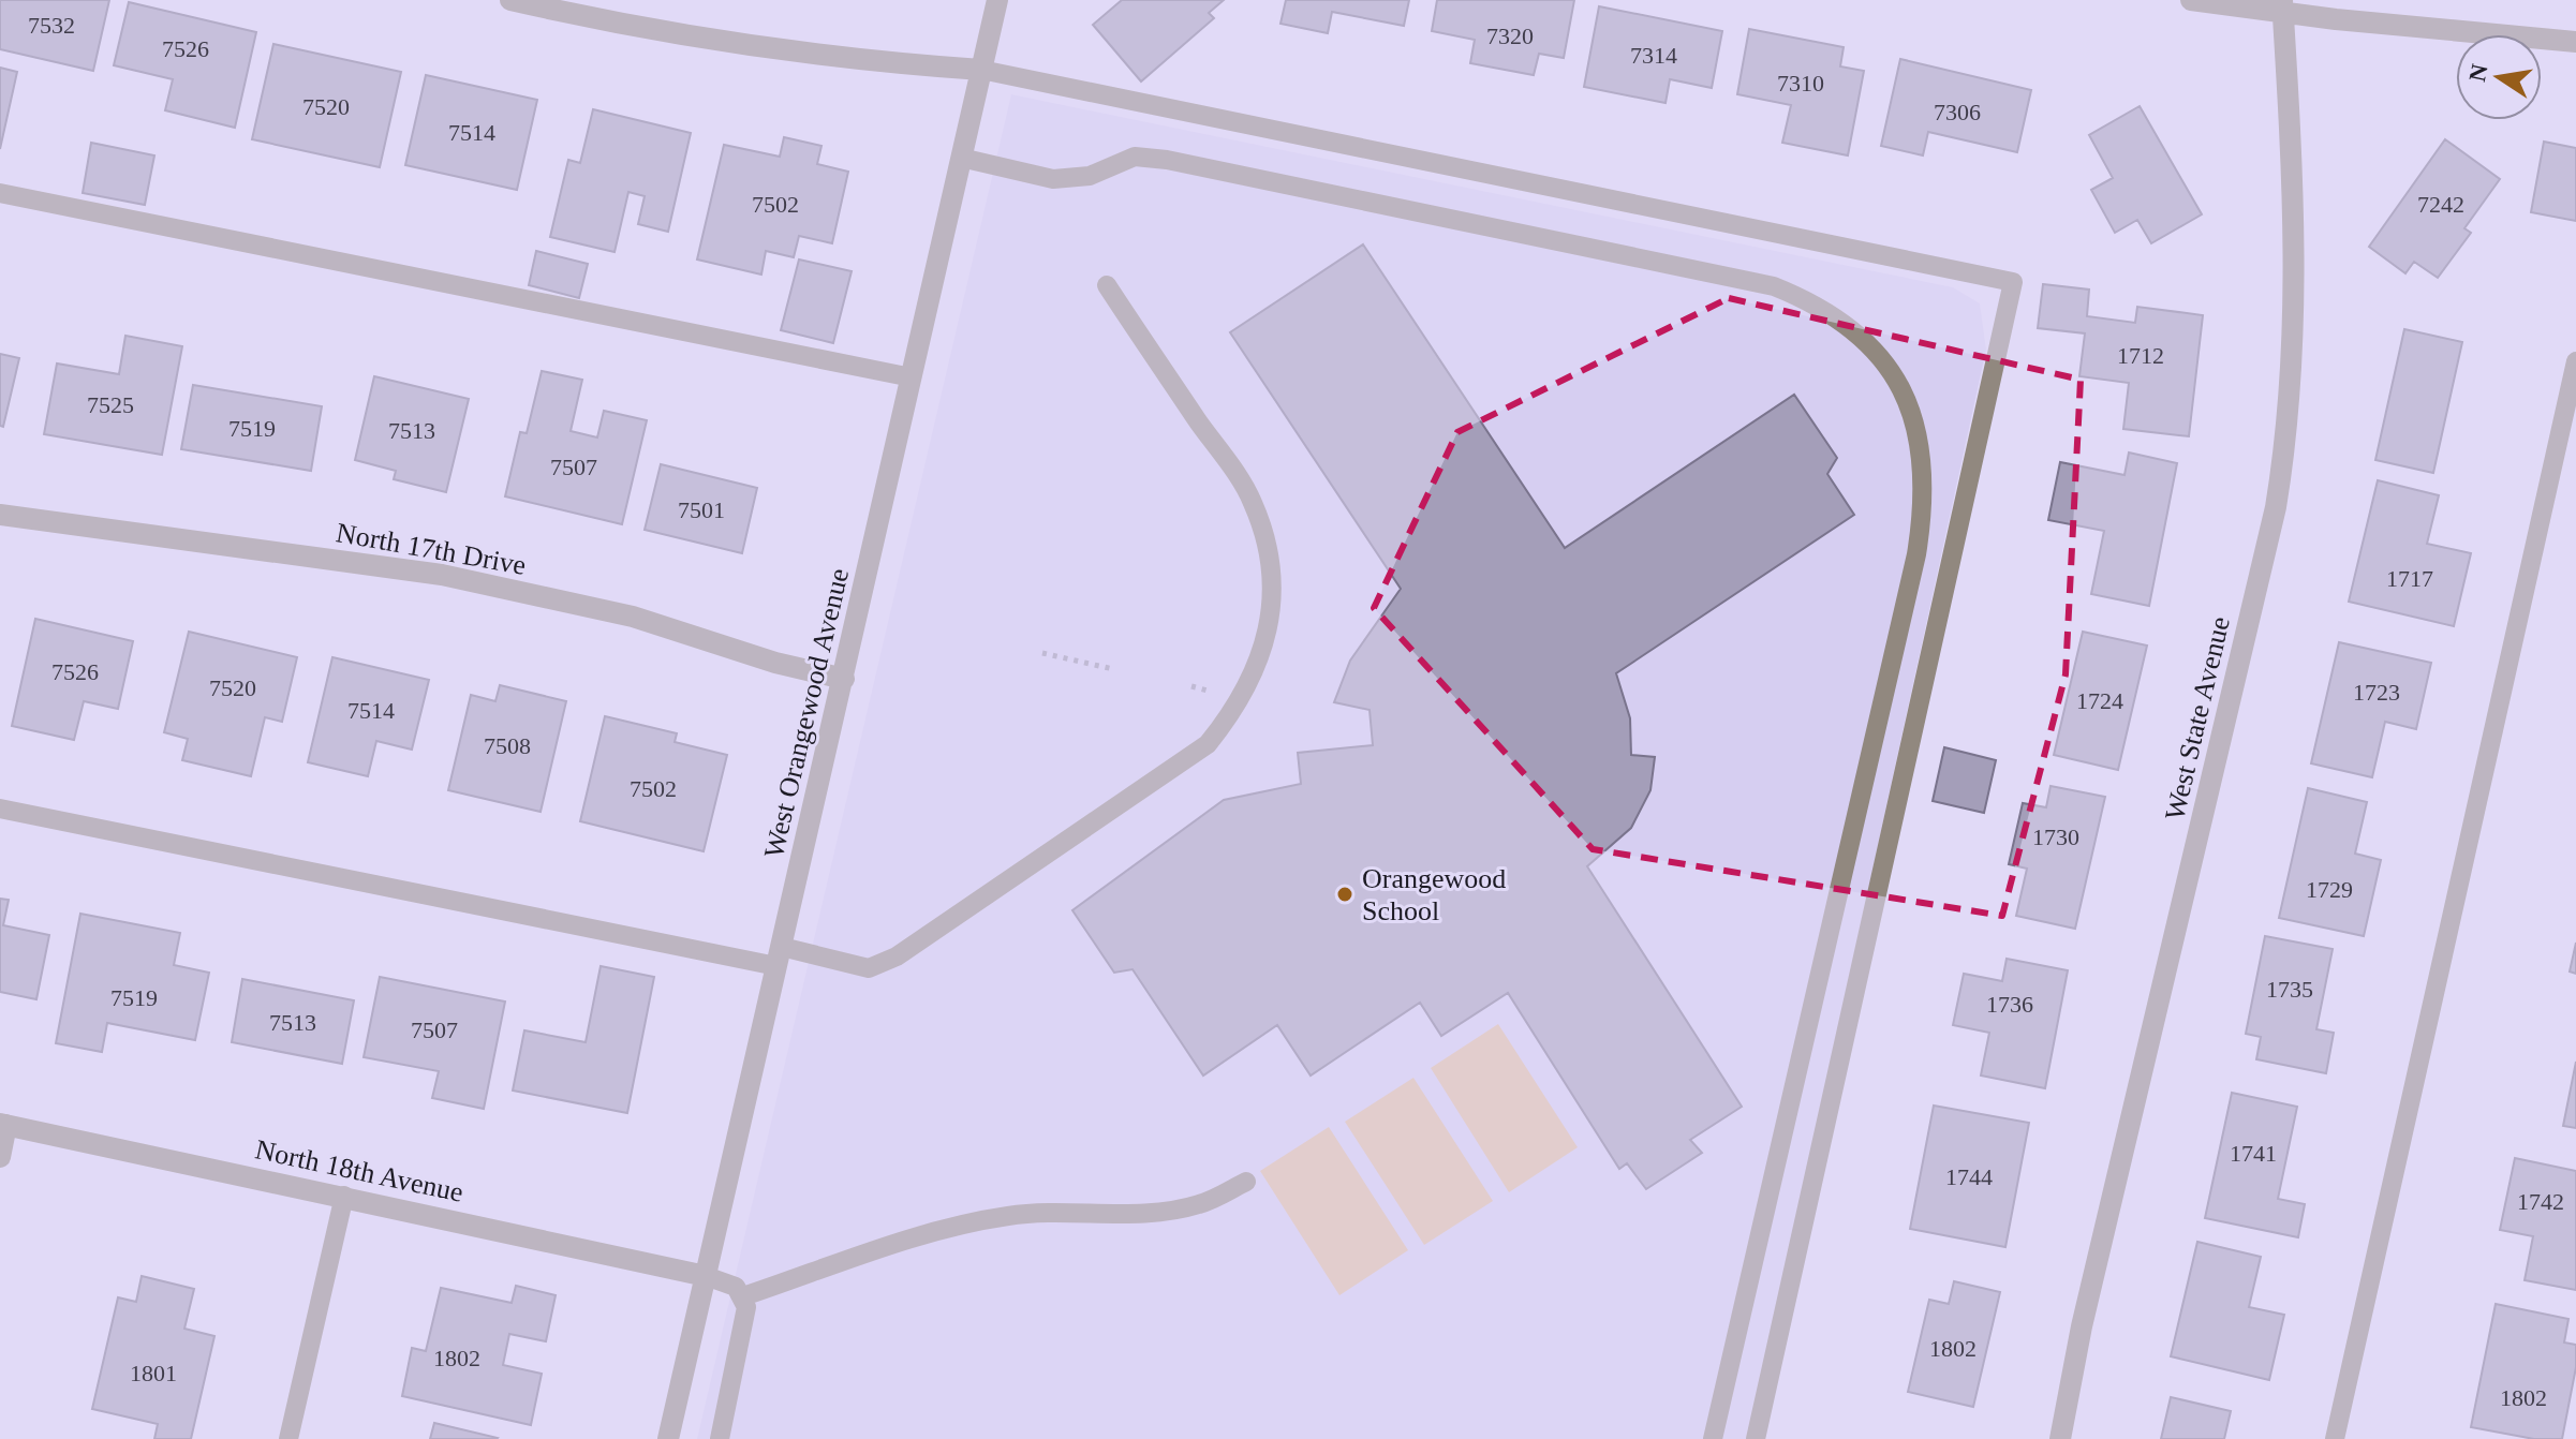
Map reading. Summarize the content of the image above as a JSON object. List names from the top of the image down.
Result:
{
  "streets": {
    "street": [
      "North 17th Drive",
      "West Orangewood Avenue",
      "West State Avenue",
      "North 18th Avenue"
    ]
  },
  "crossings": [
    ["North 17th Drive", "West Orangewood Avenue"],
    ["West Orangewood Avenue", "North 18th Avenue"]
  ],
  "places": ["Orangewood School"],
  "house_numbers": [
    "7532",
    "7320",
    "7526",
    "7314",
    "7310",
    "7520",
    "7306",
    "7514",
    "7502",
    "7242",
    "1712",
    "7525",
    "7519",
    "7513",
    "7507",
    "7501",
    "1717",
    "7526",
    "7520",
    "1723",
    "1724",
    "7514",
    "7508",
    "7502",
    "1730",
    "1729",
    "1735",
    "7519",
    "1736",
    "7513",
    "7507",
    "1741",
    "1744",
    "1742",
    "1802",
    "1802",
    "1801",
    "1802"
  ],
  "north": "left"
}
